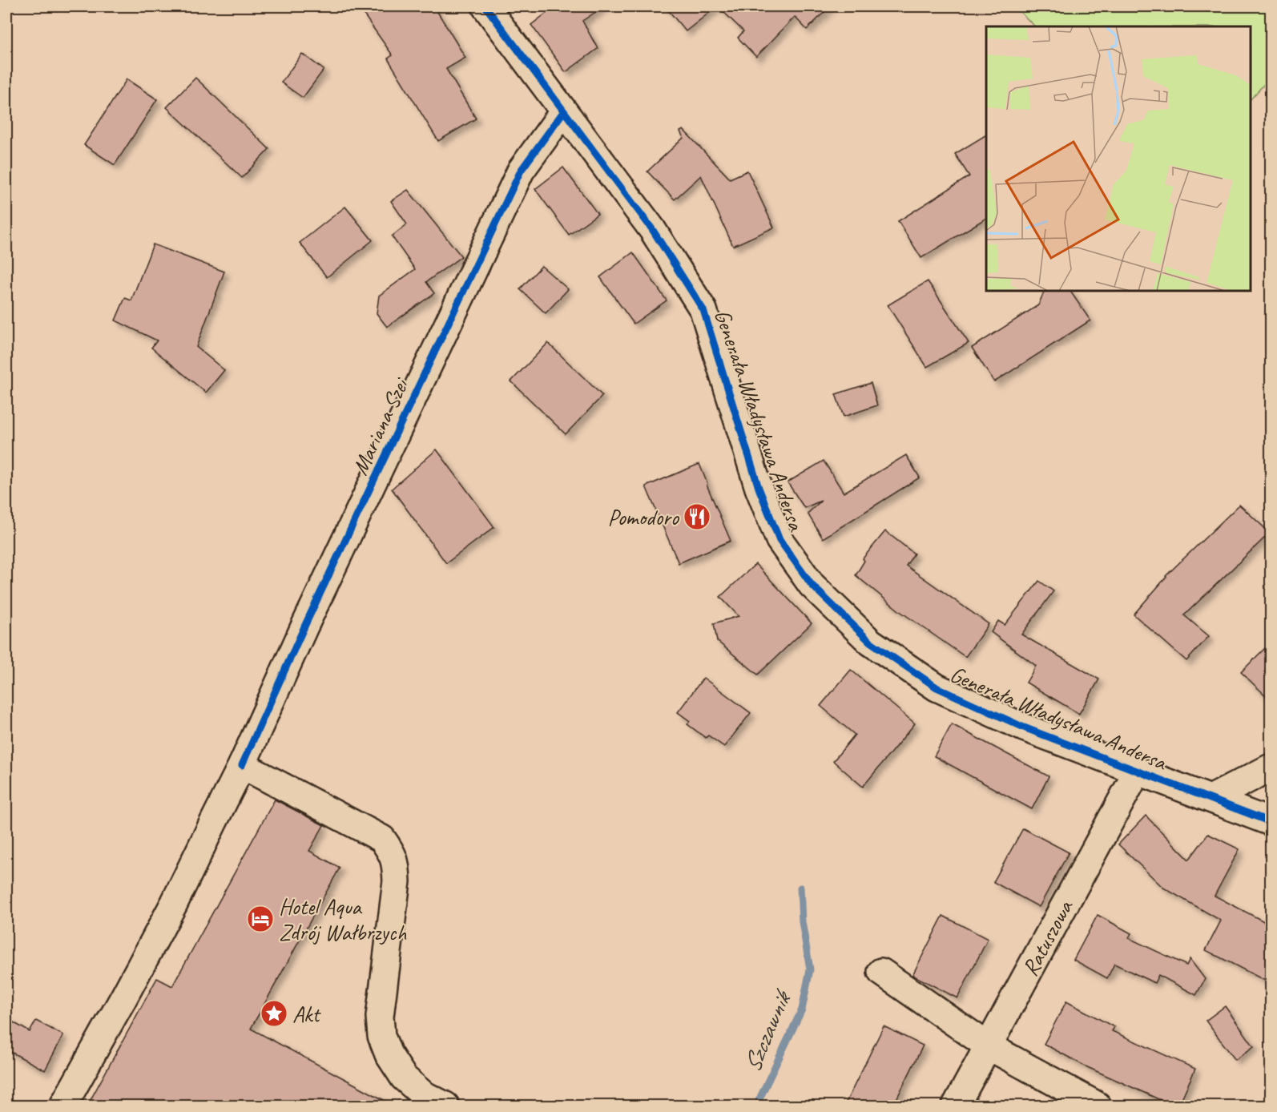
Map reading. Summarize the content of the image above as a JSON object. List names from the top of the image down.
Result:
{
  "streets": {
    "street": ["Generała Władysława Andersa", "Mariana Szei", "Ratuszowa"]
  },
  "crossings": [
    ["Generała Władysława Andersa", "Mariana Szei"],
    ["Generała Władysława Andersa", "Ratuszowa"]
  ],
  "water": ["Szczawnik"],
  "places": {
    "restaurant": ["Pomodoro"],
    "hotel": ["Hotel Aqua Zdrój Wałbrzych"],
    "place": ["Akt"]
  }
}
